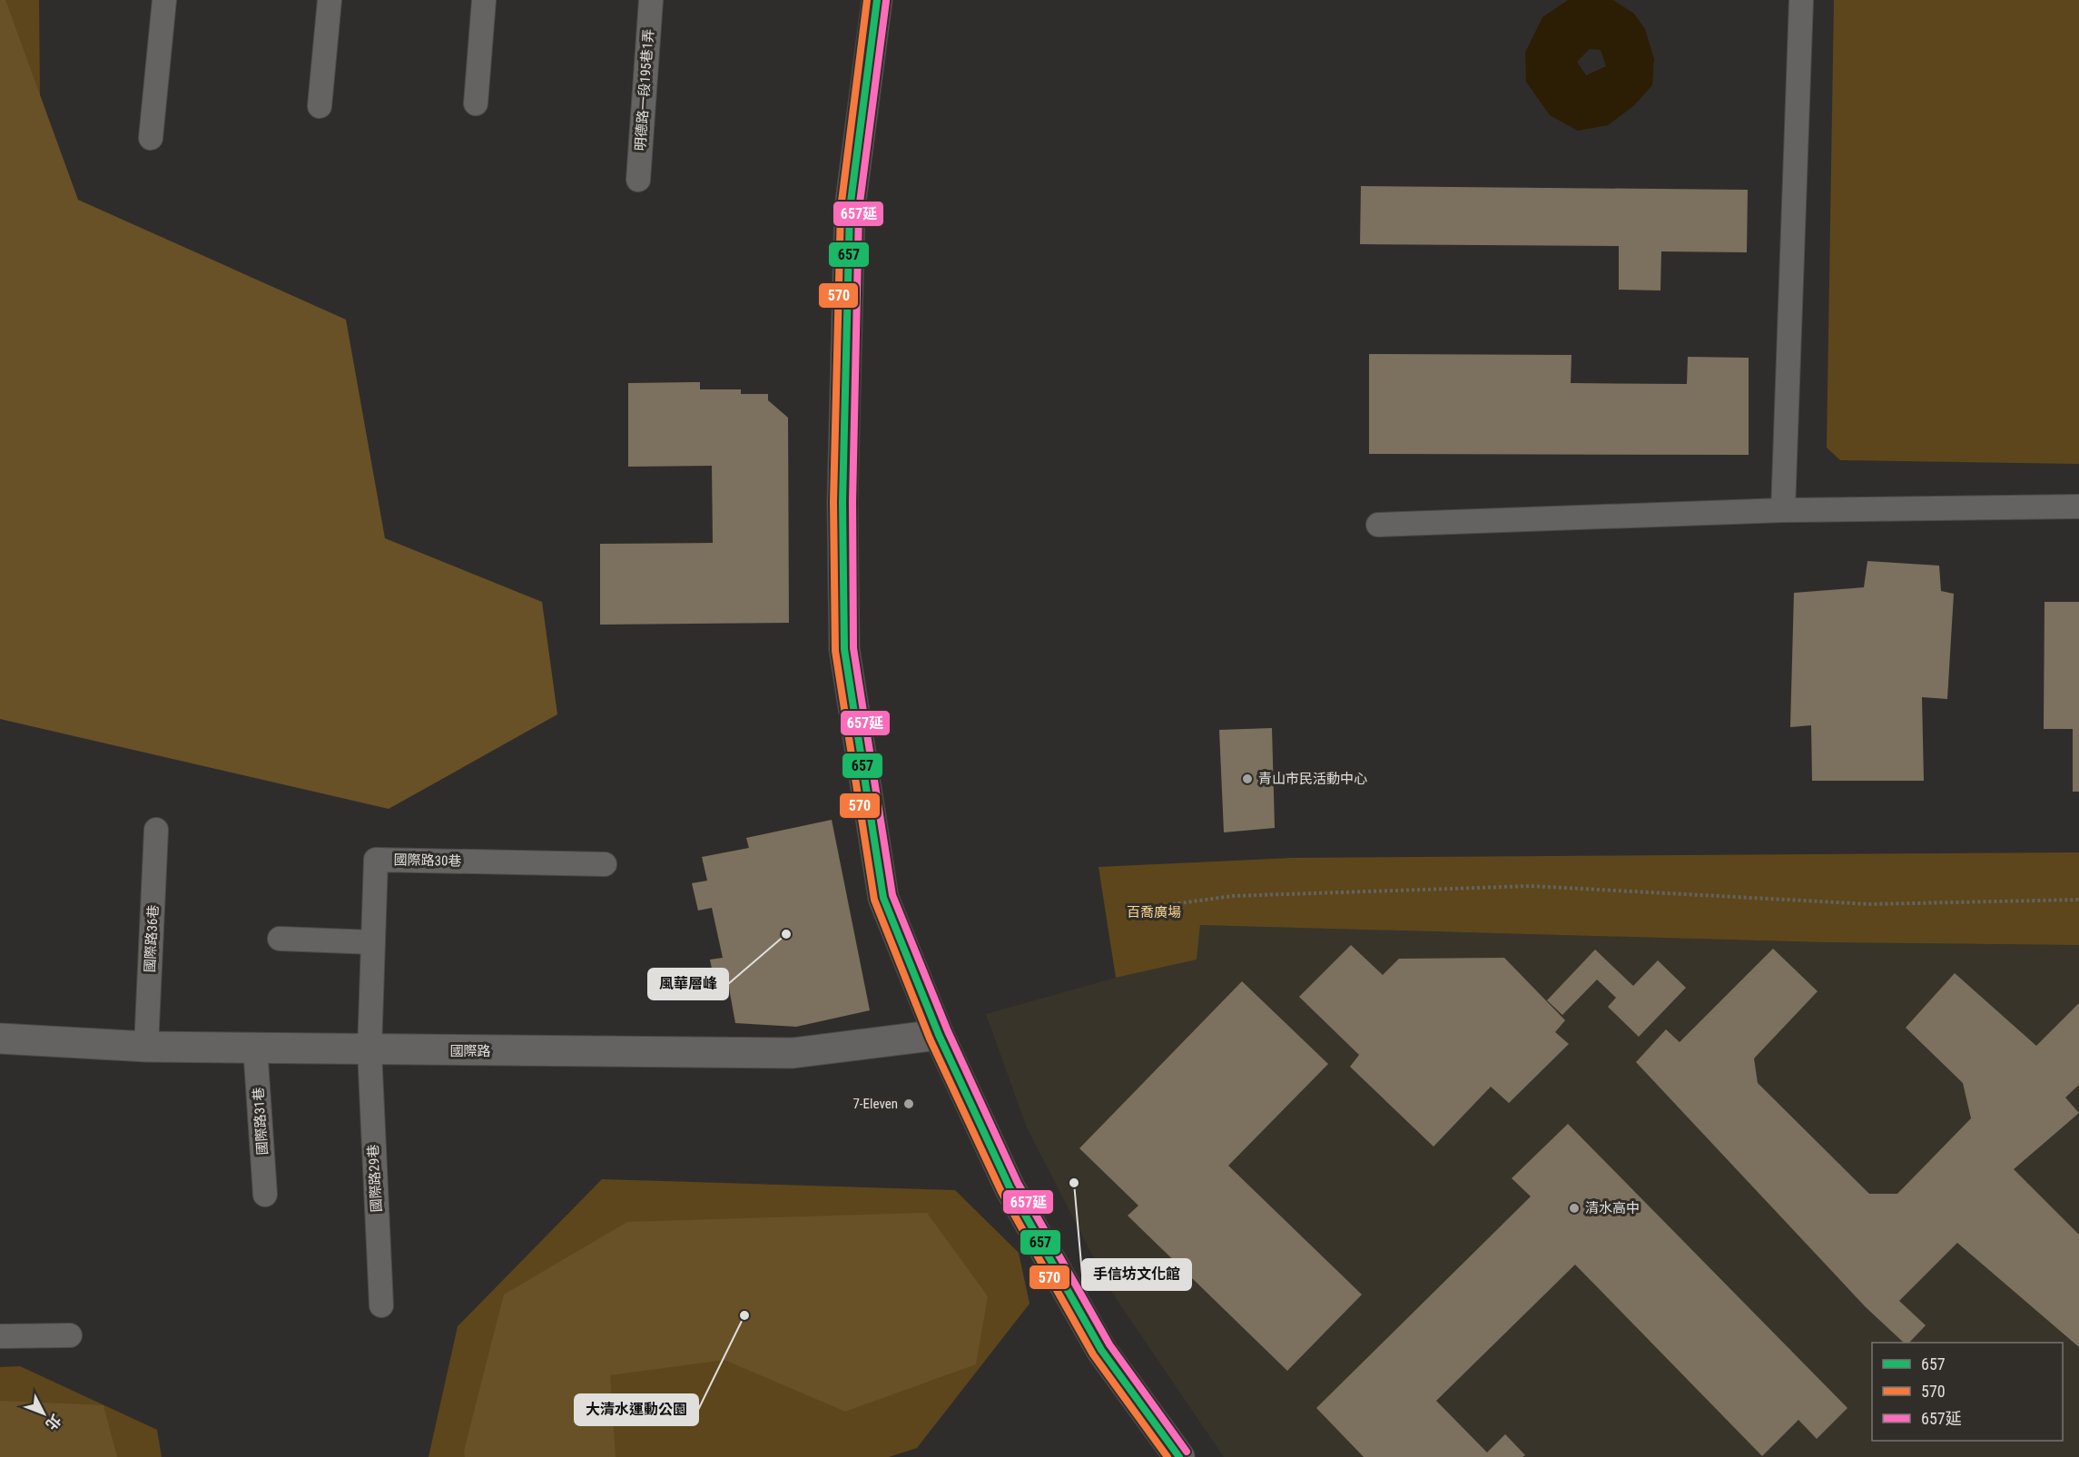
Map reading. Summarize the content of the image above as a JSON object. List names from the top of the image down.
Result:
{
  "streets": {
    "street": ["國際路"],
    "lane": [
      "明德路一段195巷1弄",
      "國際路30巷",
      "國際路36巷",
      "國際路31巷",
      "國際路29巷"
    ]
  },
  "crossings": [
    ["國際路30巷", "國際路"],
    ["國際路30巷", "國際路29巷"],
    ["國際路36巷", "國際路"],
    ["國際路", "國際路31巷"],
    ["國際路", "國際路29巷"]
  ],
  "parks": ["百喬廣場"],
  "places": [
    "青山市民活動中心",
    "風華層峰",
    "7-Eleven",
    "手信坊文化館",
    "清水高中",
    "大清水運動公園"
  ],
  "lines": ["transit line 657", "transit line 570", "transit line 657延"],
  "legend": ["657", "570", "657延"],
  "north": "bottom right"
}
